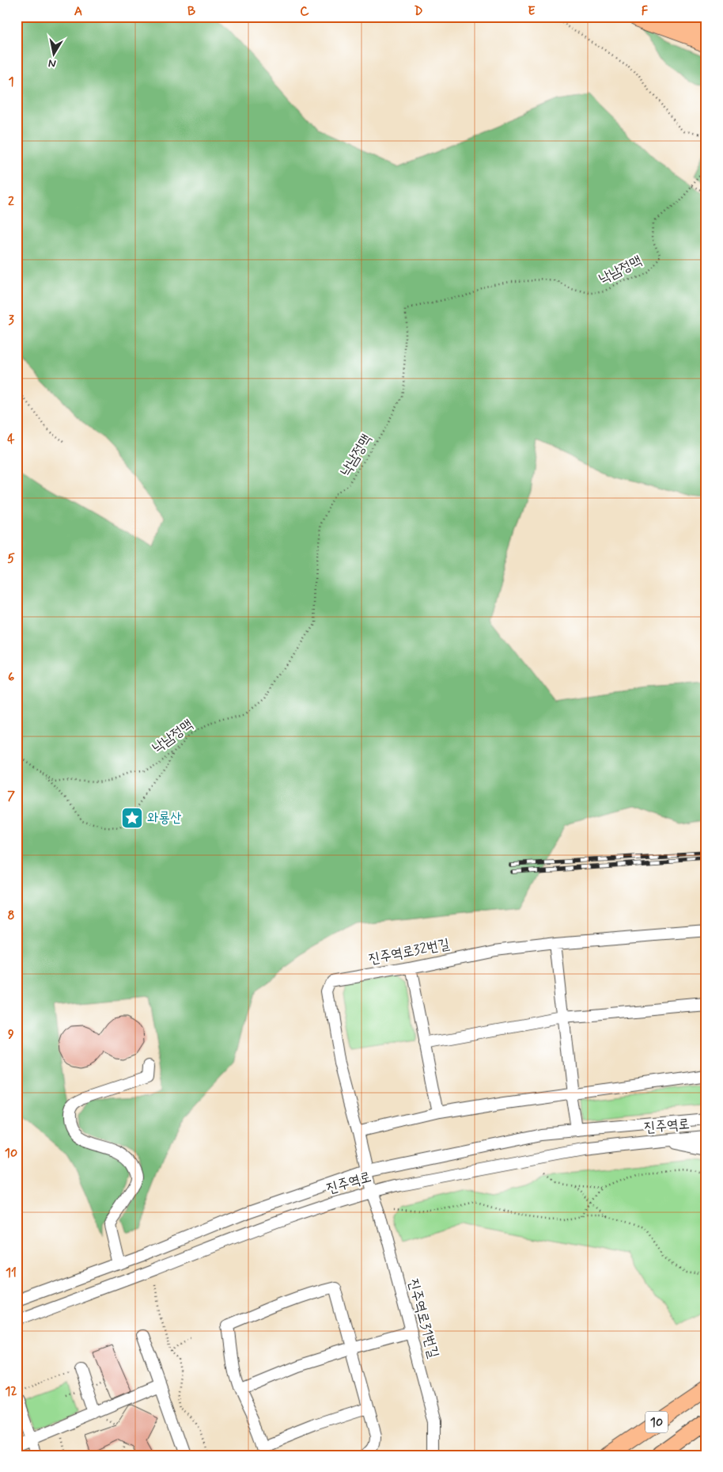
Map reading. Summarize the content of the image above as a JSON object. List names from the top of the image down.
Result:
{
  "streets": {
    "highway": ["10"],
    "street": ["진주역로32번길", "진주역로", "진주역로31번길"],
    "path": ["낙남정맥"]
  },
  "crossings": [
    ["진주역로32번길", "진주역로"],
    ["진주역로32번길", "진주역로31번길"],
    ["진주역로", "진주역로31번길"]
  ],
  "places": {
    "place": ["와룡산"]
  },
  "north": "bottom",
  "grid": {
    "columns": [
      "A",
      "B",
      "C",
      "D",
      "E",
      "F"
    ],
    "rows": [
      "1",
      "2",
      "3",
      "4",
      "5",
      "6",
      "7",
      "8",
      "9",
      "10",
      "11",
      "12"
    ]
  }
}
